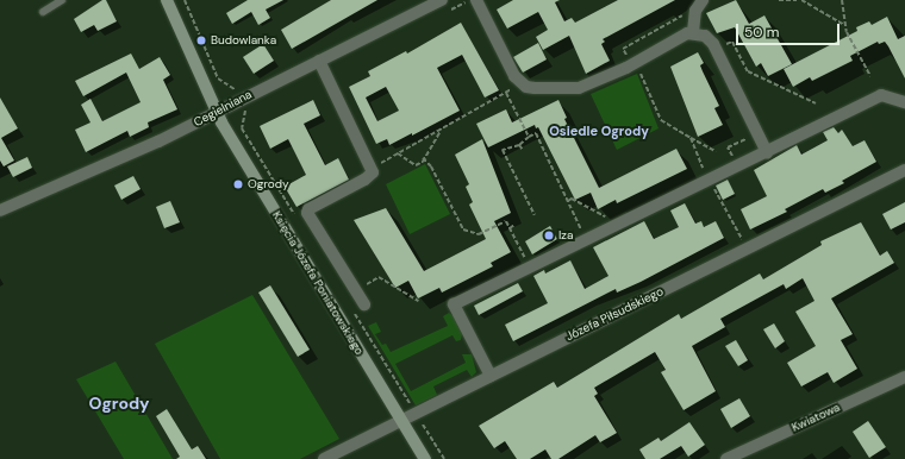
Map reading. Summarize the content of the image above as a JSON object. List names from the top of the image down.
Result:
{
  "streets": {
    "street": [
      "Cegielniana",
      "Księcia Józefa Poniatowskiego",
      "Józefa Piłsudskiego",
      "Kwiatowa"
    ]
  },
  "crossings": [
    ["Cegielniana", "Księcia Józefa Poniatowskiego"],
    ["Księcia Józefa Poniatowskiego", "Józefa Piłsudskiego"]
  ],
  "districts": ["Osiedle Ogrody", "Ogrody"],
  "places": ["Budowlanka", "Ogrody", "Iza"],
  "scale_bar": "50 m"
}
